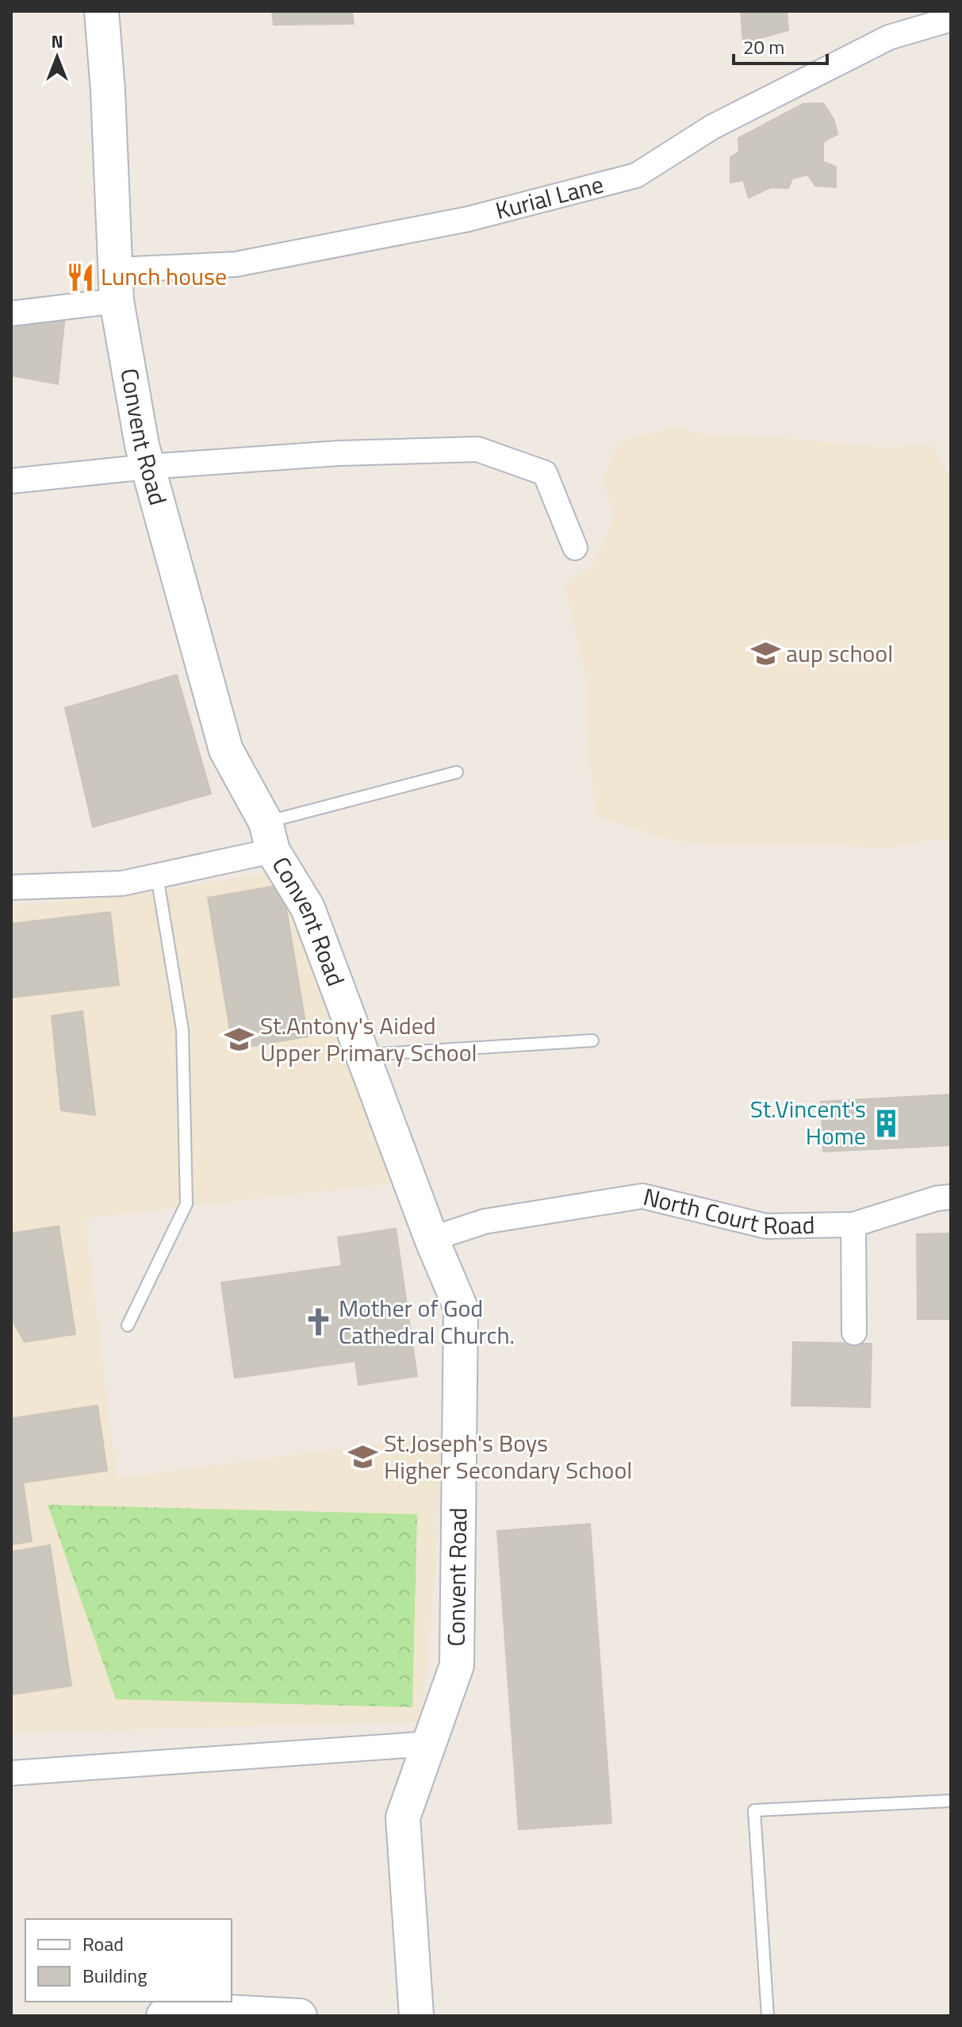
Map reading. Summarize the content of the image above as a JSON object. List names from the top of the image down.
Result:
{
  "streets": {
    "street": ["Kurial Lane", "Convent Road", "North Court Road"]
  },
  "crossings": [
    ["Kurial Lane", "Convent Road"],
    ["Convent Road", "North Court Road"]
  ],
  "places": {
    "restaurant": ["Lunch house"],
    "school or university": ["aup school", "St.Antony's Aided Upper Primary School", "St.Joseph's Boys Higher Secondary School"],
    "building": ["St.Vincent's Home"],
    "church": ["Mother of God Cathedral Church."]
  },
  "legend": ["Road", "Building"],
  "scale_bar": "20 m",
  "north": "top"
}
